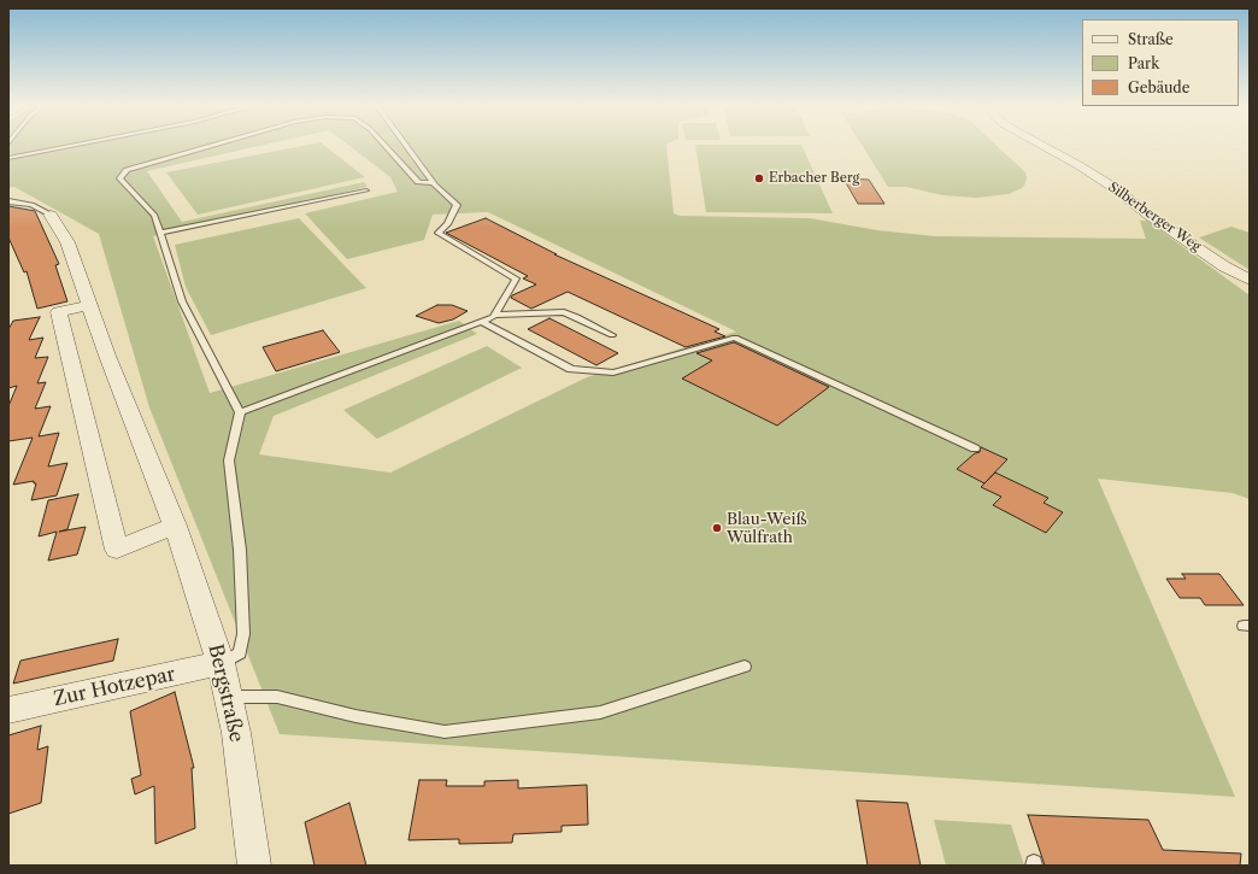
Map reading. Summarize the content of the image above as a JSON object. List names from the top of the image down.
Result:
{
  "streets": {
    "street": ["Silberberger Weg", "Zur Hotzepar", "Bergstraße"]
  },
  "crossings": [
    ["Zur Hotzepar", "Bergstraße"]
  ],
  "places": ["Erbacher Berg", "Blau-Weiß Wülfrath"],
  "legend": ["Straße", "Park", "Gebäude"]
}
